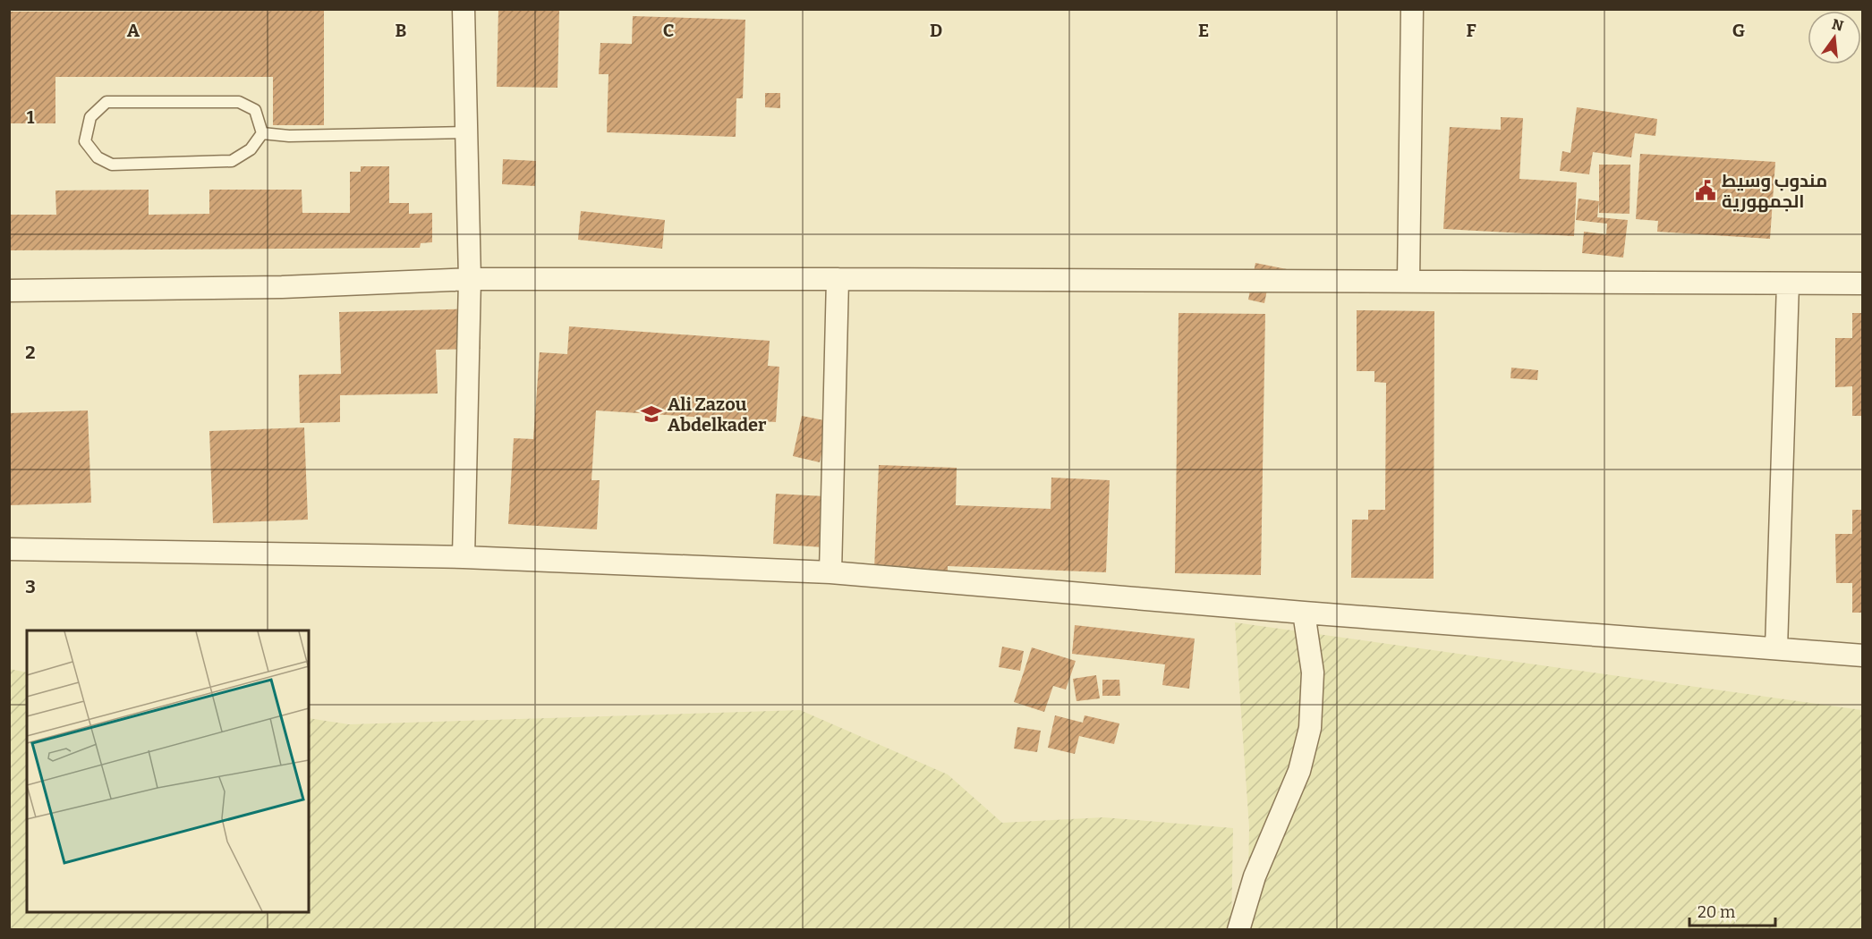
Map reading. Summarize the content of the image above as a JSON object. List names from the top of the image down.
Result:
{
  "places": {
    "public building": ["مندوب وسيط الجمهورية"],
    "school or university": ["Ali Zazou Abdelkader"]
  },
  "scale_bar": "20 m",
  "north": "top",
  "grid": {
    "columns": [
      "A",
      "B",
      "C",
      "D",
      "E",
      "F",
      "G"
    ],
    "rows": ["1", "2", "3"]
  }
}
